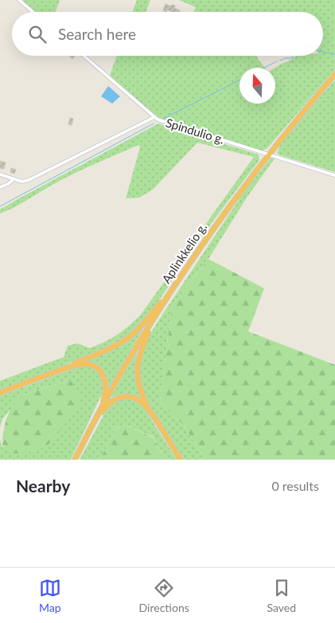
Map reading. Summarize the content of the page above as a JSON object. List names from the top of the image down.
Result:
{
  "streets": {
    "highway": ["Aplinkkelio g."],
    "street": ["Spindulio g."]
  },
  "crossings": [
    ["Spindulio g.", "Aplinkkelio g."]
  ],
  "north": "top",
  "page": {
    "search": "Search here",
    "heading": ["Nearby", "0 results"],
    "nav": ["Map", "Directions", "Saved"]
  }
}
